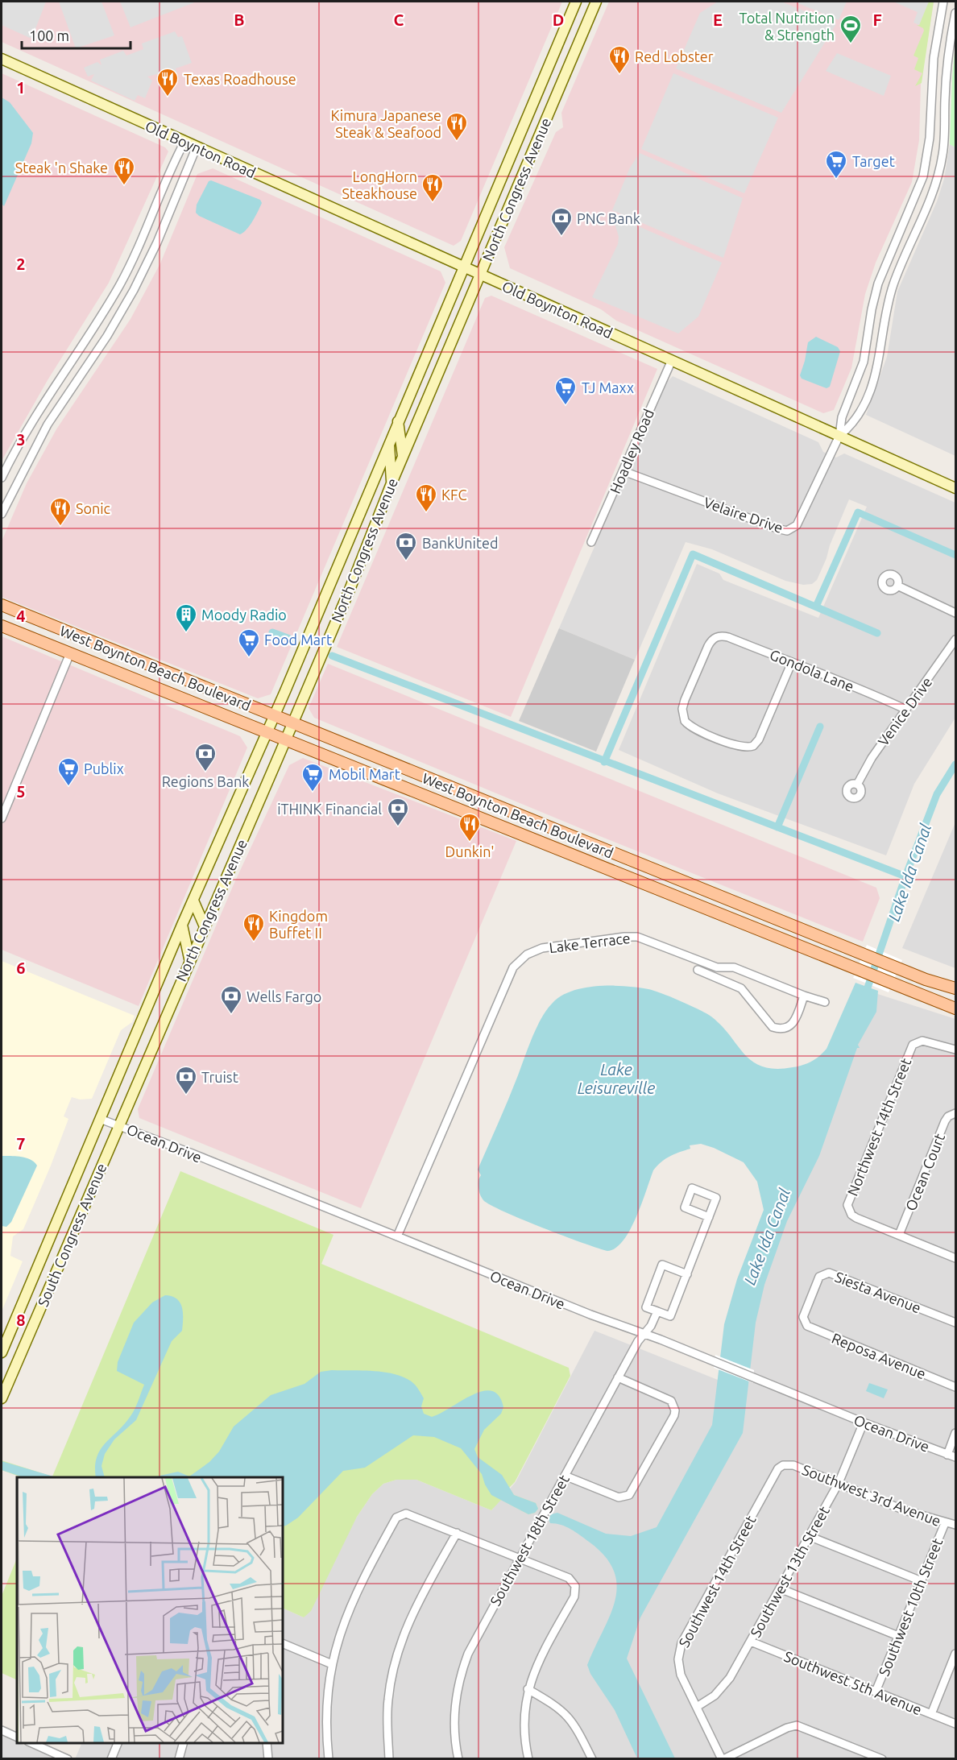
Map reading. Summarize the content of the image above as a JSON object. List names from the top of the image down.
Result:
{
  "streets": {
    "main road": [
      "Old Boynton Road",
      "North Congress Avenue",
      "West Boynton Beach Boulevard",
      "South Congress Avenue"
    ],
    "street": [
      "Hoadley Road",
      "Velaire Drive",
      "Gondola Lane",
      "Venice Drive",
      "Lake Terrace",
      "Northwest 14th Street",
      "Ocean Drive",
      "Ocean Court",
      "Siesta Avenue",
      "Reposa Avenue",
      "Southwest 3rd Avenue",
      "Southwest 18th Street",
      "Southwest 13th Street",
      "Southwest 14th Street",
      "Southwest 10th Street",
      "Southwest 5th Avenue"
    ]
  },
  "crossings": [
    ["Old Boynton Road", "North Congress Avenue"],
    ["Old Boynton Road", "Hoadley Road"],
    ["Old Boynton Road", "Velaire Drive"],
    ["North Congress Avenue", "West Boynton Beach Boulevard"],
    ["North Congress Avenue", "Ocean Drive"],
    ["North Congress Avenue", "South Congress Avenue"],
    ["Hoadley Road", "Velaire Drive"],
    ["Gondola Lane", "Venice Drive"],
    ["Lake Terrace", "Ocean Drive"],
    ["Northwest 14th Street", "Ocean Court"],
    ["Ocean Drive", "South Congress Avenue"],
    ["Ocean Drive", "Southwest 18th Street"],
    ["Ocean Drive", "Southwest 13th Street"],
    ["Siesta Avenue", "Reposa Avenue"],
    ["Southwest 3rd Avenue", "Southwest 13th Street"],
    ["Southwest 3rd Avenue", "Southwest 14th Street"],
    ["Southwest 3rd Avenue", "Southwest 10th Street"],
    ["Southwest 13th Street", "Southwest 14th Street"],
    ["Southwest 13th Street", "Southwest 5th Avenue"],
    ["Southwest 10th Street", "Southwest 5th Avenue"]
  ],
  "water": ["Lake Ida Canal", "Lake Leisureville"],
  "places": {
    "sports": ["Total Nutrition & Strength"],
    "restaurant": [
      "Red Lobster",
      "Texas Roadhouse",
      "Kimura Japanese Steak & Seafood",
      "Steak 'n Shake",
      "LongHorn Steakhouse",
      "KFC",
      "Sonic",
      "Dunkin'",
      "Kingdom Buffet II"
    ],
    "supermarket": [
      "Target",
      "TJ Maxx",
      "Food Mart",
      "Publix",
      "Mobil Mart"
    ],
    "bank": [
      "PNC Bank",
      "BankUnited",
      "Regions Bank",
      "iTHINK Financial",
      "Wells Fargo",
      "Truist"
    ],
    "building": ["Moody Radio"]
  },
  "scale_bar": "100 m",
  "grid": {
    "columns": [
      "B",
      "C",
      "D",
      "E",
      "F"
    ],
    "rows": [
      "1",
      "2",
      "3",
      "4",
      "5",
      "6",
      "7",
      "8"
    ]
  }
}
